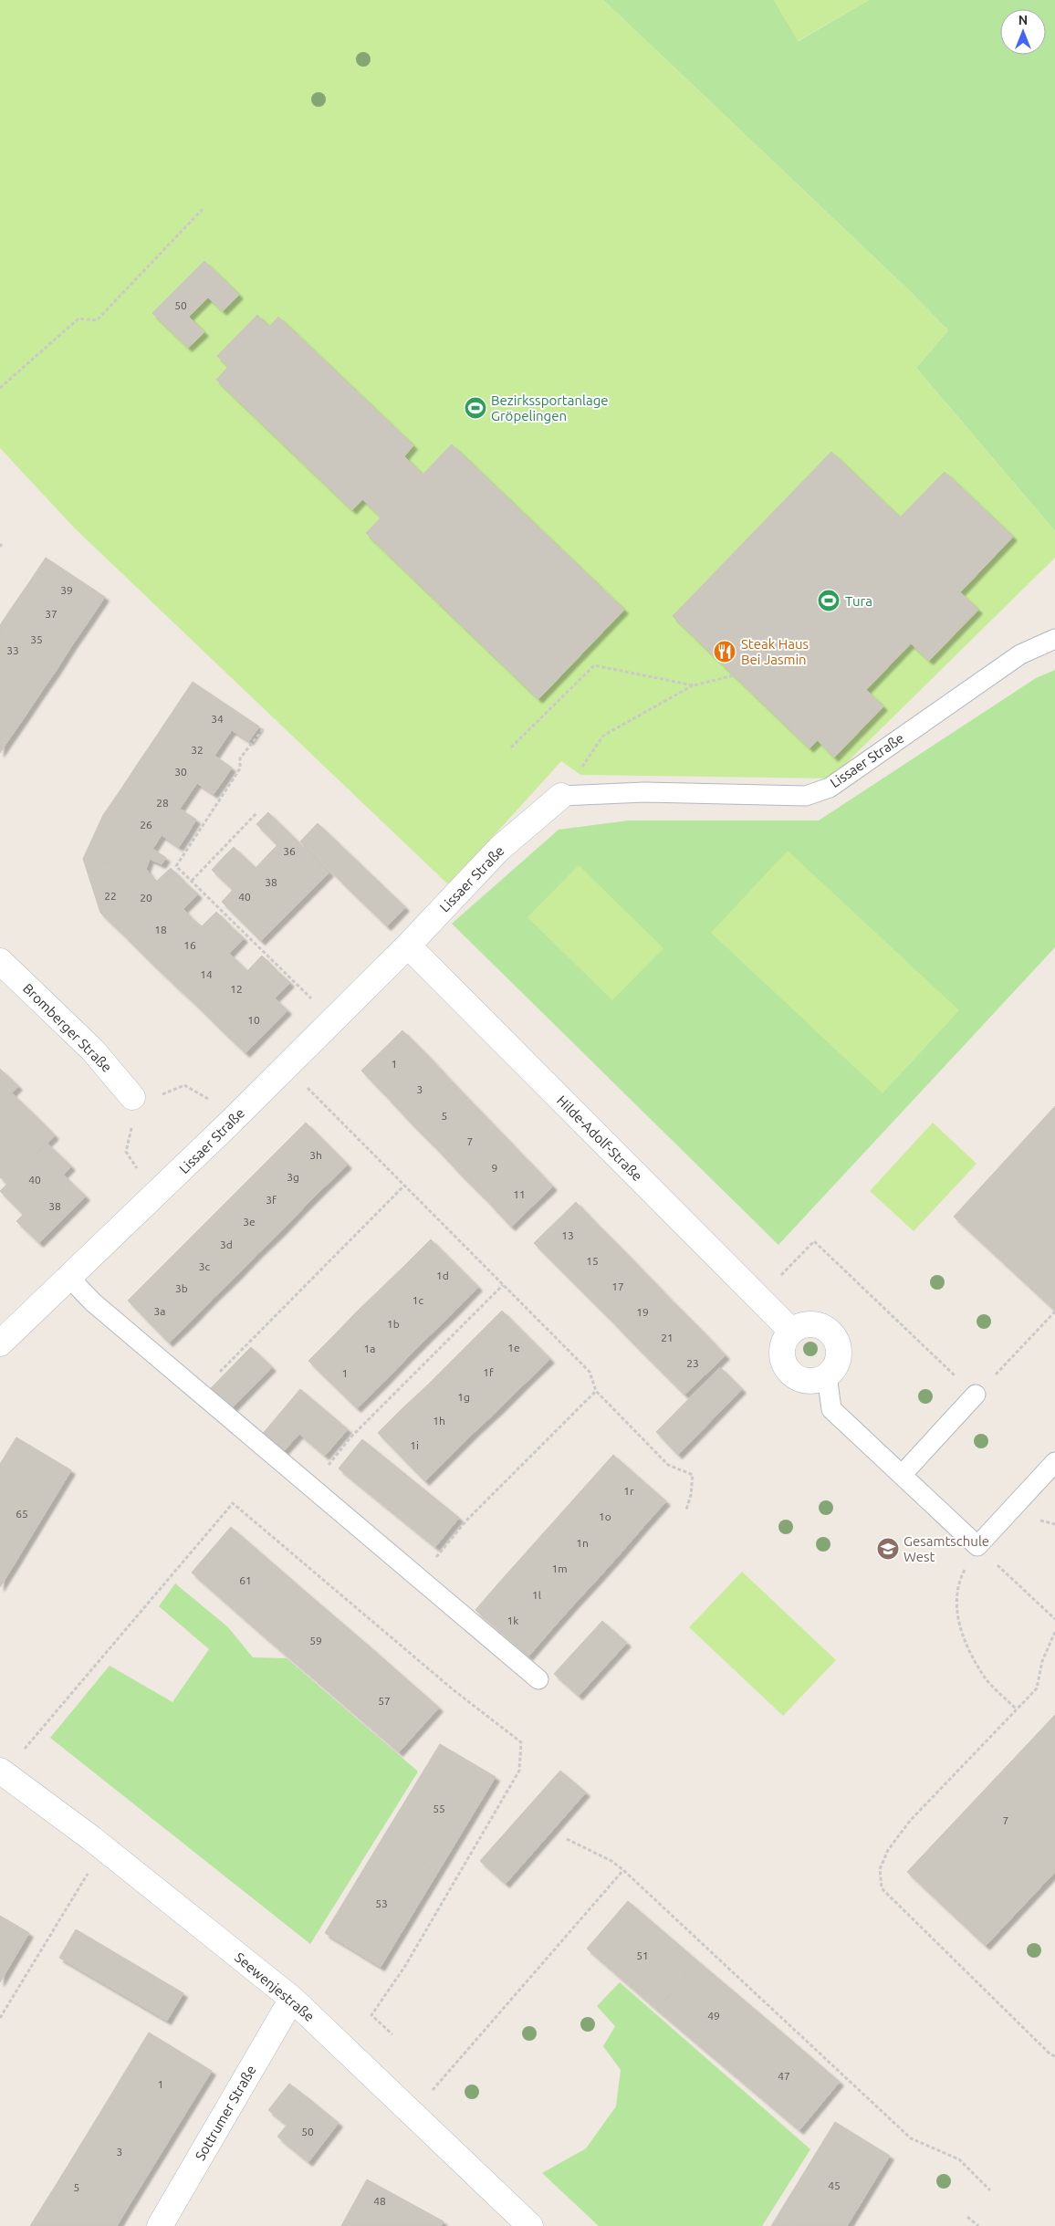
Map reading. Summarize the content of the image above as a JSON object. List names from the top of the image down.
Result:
{
  "streets": {
    "street": [
      "Lissaer Straße",
      "Bromberger Straße",
      "Hilde-Adolf-Straße",
      "Seewenjestraße",
      "Sottrumer Straße"
    ]
  },
  "crossings": [
    ["Lissaer Straße", "Hilde-Adolf-Straße"],
    ["Seewenjestraße", "Sottrumer Straße"]
  ],
  "places": {
    "sports": ["Bezirkssportanlage Gröpelingen", "Tura"],
    "restaurant": ["Steak Haus Bei Jasmin"],
    "school or university": ["Gesamtschule West"]
  },
  "house_numbers": [
    "50",
    "39",
    "37",
    "35",
    "33",
    "34",
    "32",
    "30",
    "28",
    "26",
    "36",
    "38",
    "22",
    "40",
    "20",
    "18",
    "16",
    "14",
    "12",
    "10",
    "1",
    "3",
    "5",
    "7",
    "3h",
    "9",
    "3g",
    "40",
    "11",
    "3f",
    "38",
    "3e",
    "13",
    "3d",
    "15",
    "3c",
    "1d",
    "17",
    "3b",
    "1c",
    "3a",
    "19",
    "1b",
    "21",
    "1e",
    "1a",
    "23",
    "1f",
    "1",
    "1g",
    "1h",
    "1i",
    "1r",
    "65",
    "1o",
    "1n",
    "1m",
    "61",
    "1l",
    "1k",
    "59",
    "57",
    "55",
    "7",
    "53",
    "51",
    "49",
    "47",
    "1",
    "50",
    "3",
    "45",
    "5",
    "48"
  ],
  "north": "top"
}
